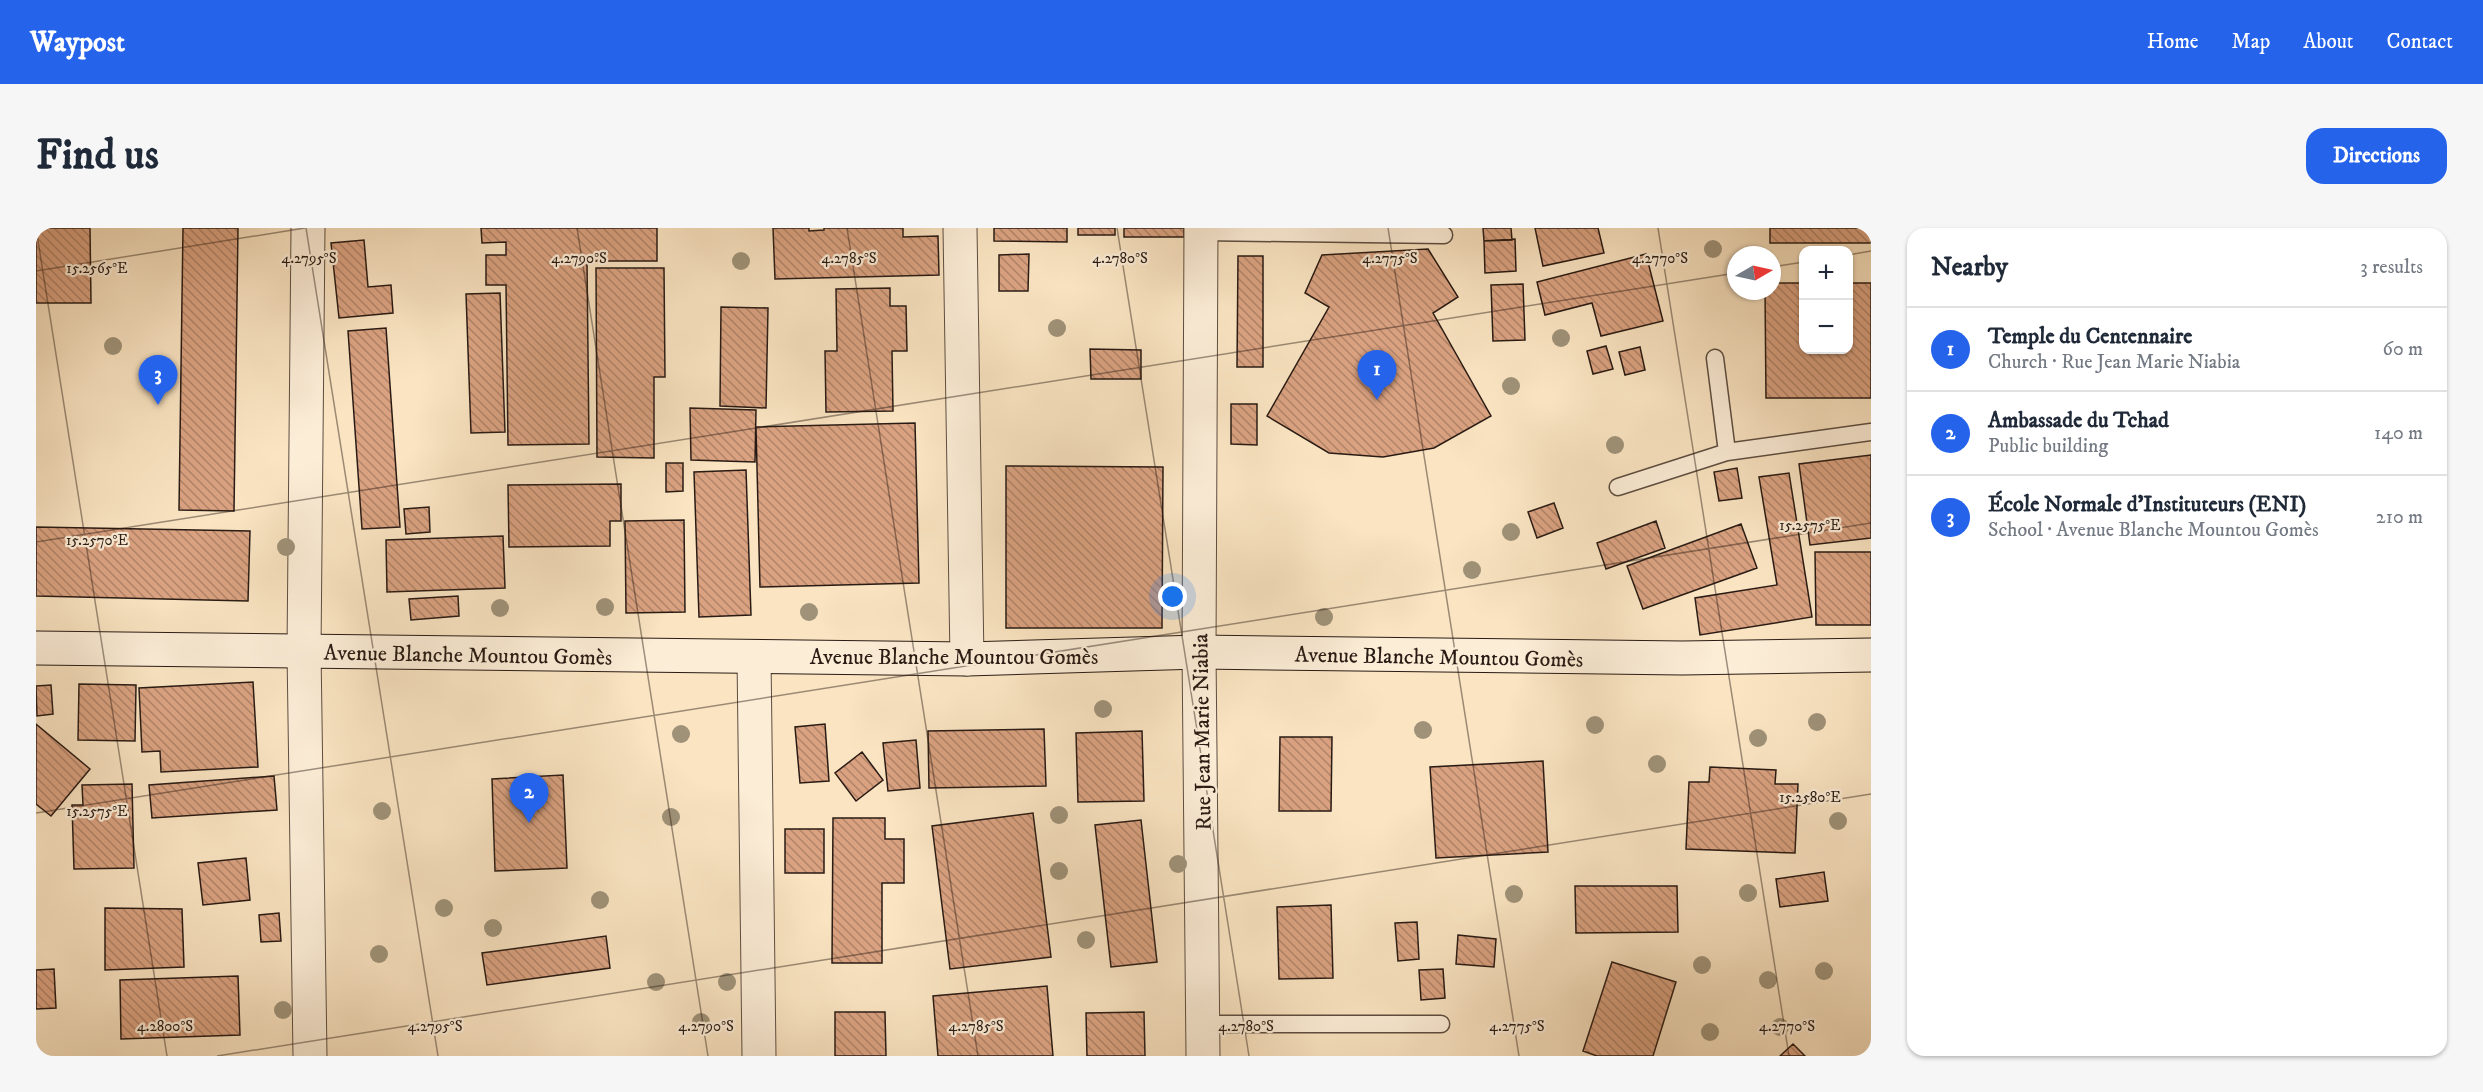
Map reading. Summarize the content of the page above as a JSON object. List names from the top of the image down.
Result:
{
  "streets": {
    "street": ["Avenue Blanche Mountou Gomès", "Rue Jean Marie Niabia"]
  },
  "crossings": [
    ["Avenue Blanche Mountou Gomès", "Rue Jean Marie Niabia"]
  ],
  "north": "right",
  "page": {
    "header": "Waypost",
    "nav": [
      "Home",
      "Map",
      "About",
      "Contact"
    ],
    "buttons": "Directions",
    "title": "Find us",
    "heading": ["Nearby", "3 results"],
    "map_buttons": ["+", "−"],
    "list": [
      {
        "mark": "1",
        "name": "Temple du Centennaire",
        "note": "Church · Rue Jean Marie Niabia",
        "value": "60 m"
      },
      {
        "mark": "2",
        "name": "Ambassade du Tchad",
        "note": "Public building",
        "value": "140 m"
      },
      {
        "mark": "3",
        "name": "École Normale d'Instituteurs (ENI)",
        "note": "School · Avenue Blanche Mountou Gomès",
        "value": "210 m"
      }
    ],
    "pins": ["1", "3", "2"]
  },
  "coordinates": [
    "4.2795°S",
    "4.2790°S",
    "4.2785°S",
    "4.2780°S",
    "4.2775°S",
    "4.2770°S",
    "15.2565°E",
    "15.2575°E",
    "15.2570°E",
    "15.2580°E",
    "4.2800°S"
  ]
}
